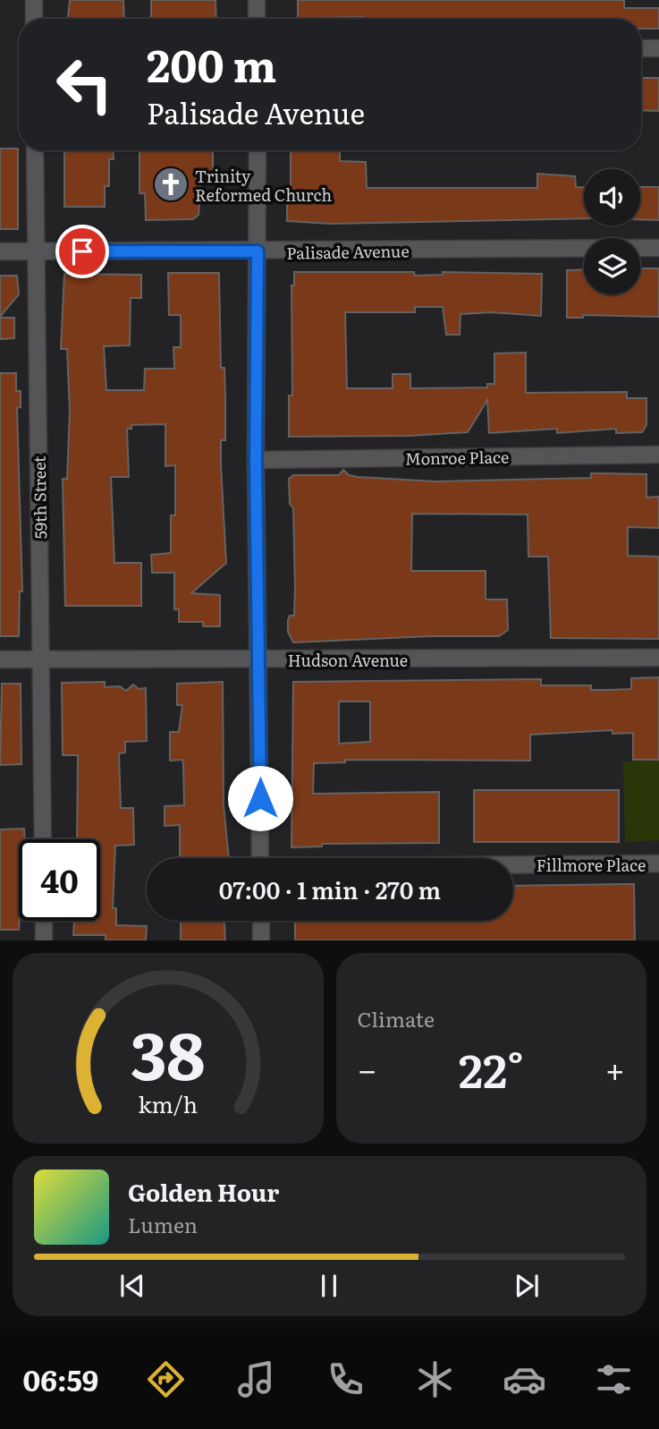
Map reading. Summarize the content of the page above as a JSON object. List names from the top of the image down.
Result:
{
  "streets": {
    "street": [
      "Palisade Avenue",
      "Monroe Place",
      "59th Street",
      "Hudson Avenue",
      "Fillmore Place"
    ]
  },
  "crossings": [
    ["Palisade Avenue", "59th Street"],
    ["59th Street", "Hudson Avenue"]
  ],
  "places": {
    "church": ["Trinity Reformed Church"]
  },
  "page": {
    "turn": ["200 m", "Palisade Avenue"],
    "limit": "40",
    "trip": "07:00 · 1 min · 270 m",
    "tile": "Climate",
    "heat": ["−", "22°", "+"],
    "song": ["Golden Hour", "Lumen"],
    "tabs": "06:59",
    "gauge": ["38", "km/h"]
  }
}
